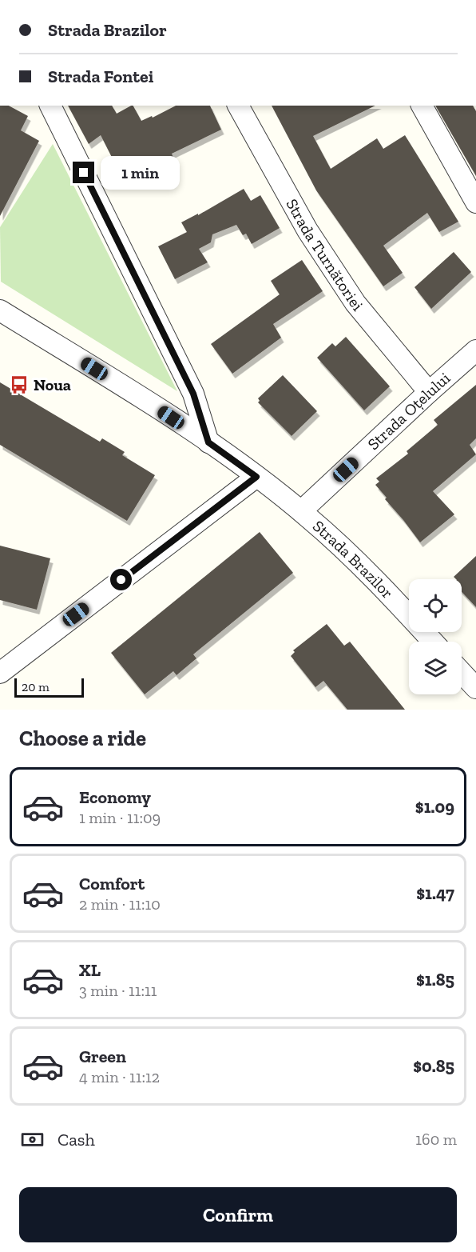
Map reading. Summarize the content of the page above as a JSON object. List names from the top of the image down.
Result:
{
  "streets": {
    "street": ["Strada Turnătoriei", "Strada Oțelului", "Strada Brazilor"]
  },
  "crossings": [
    ["Strada Turnătoriei", "Strada Oțelului"],
    ["Strada Oțelului", "Strada Brazilor"]
  ],
  "places": {
    "bus stop": ["Noua"]
  },
  "scale_bar": "20 m",
  "page": {
    "banner": ["Strada Brazilor", "Strada Fontei"],
    "bubble": "1 min",
    "scale": "20 m",
    "heading": "Choose a ride",
    "list": [
      {
        "name": "Economy",
        "note": "1 min · 11:09",
        "value": "$1.09"
      },
      {
        "name": "Comfort",
        "note": "2 min · 11:10",
        "value": "$1.47"
      },
      {
        "name": "XL",
        "note": "3 min · 11:11",
        "value": "$1.85"
      },
      {
        "name": "Green",
        "note": "4 min · 11:12",
        "value": "$0.85"
      }
    ],
    "pay": ["Cash", "160 m"],
    "buttons": "Confirm"
  }
}
